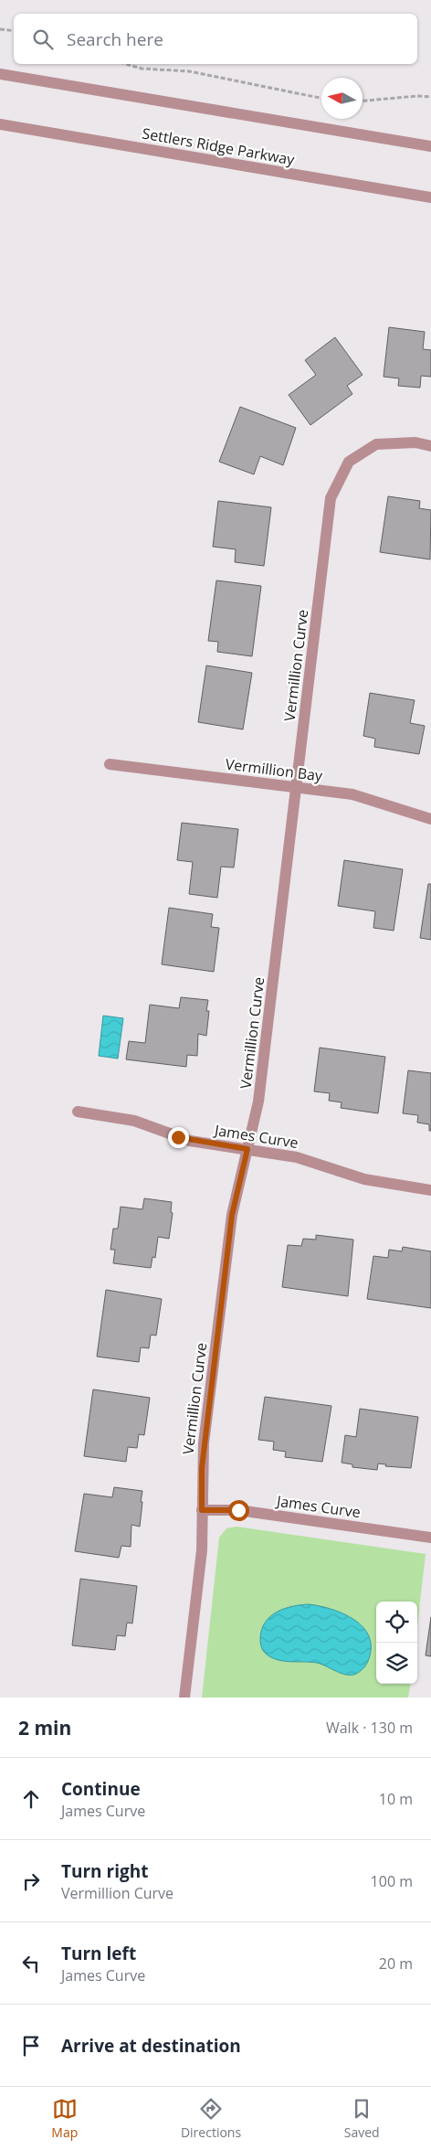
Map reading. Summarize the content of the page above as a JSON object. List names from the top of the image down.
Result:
{
  "streets": {
    "street": [
      "Settlers Ridge Parkway",
      "Vermillion Curve",
      "Vermillion Bay",
      "James Curve"
    ]
  },
  "crossings": [
    ["Vermillion Curve", "Vermillion Bay"],
    ["Vermillion Curve", "James Curve"]
  ],
  "north": "left",
  "page": {
    "search": "Search here",
    "heading": ["2 min", "Walk · 130 m"],
    "list": [
      ["Continue", "James Curve", "10 m"],
      ["Turn right", "Vermillion Curve", "100 m"],
      ["Turn left", "James Curve", "20 m"],
      "Arrive at destination"
    ],
    "nav": ["Map", "Directions", "Saved"]
  }
}
